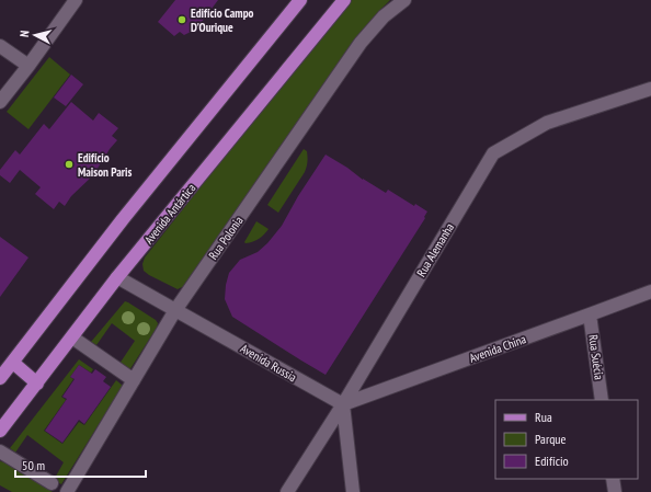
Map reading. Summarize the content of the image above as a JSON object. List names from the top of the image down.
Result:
{
  "streets": {
    "main road": ["Avenida Antártica"],
    "street": [
      "Rua Polonia",
      "Rua Alemanha",
      "Avenida China",
      "Rua Suécia",
      "Avenida Russia"
    ]
  },
  "crossings": [
    ["Avenida Antártica", "Avenida Russia"],
    ["Rua Polonia", "Avenida Russia"],
    ["Rua Alemanha", "Avenida China"],
    ["Rua Alemanha", "Avenida Russia"],
    ["Avenida China", "Rua Suécia"],
    ["Avenida China", "Avenida Russia"]
  ],
  "places": ["Edifício Campo D'Ourique", "Edifício Maison Paris"],
  "legend": ["Rua", "Parque", "Edifício"],
  "scale_bar": "50 m",
  "north": "left"
}
